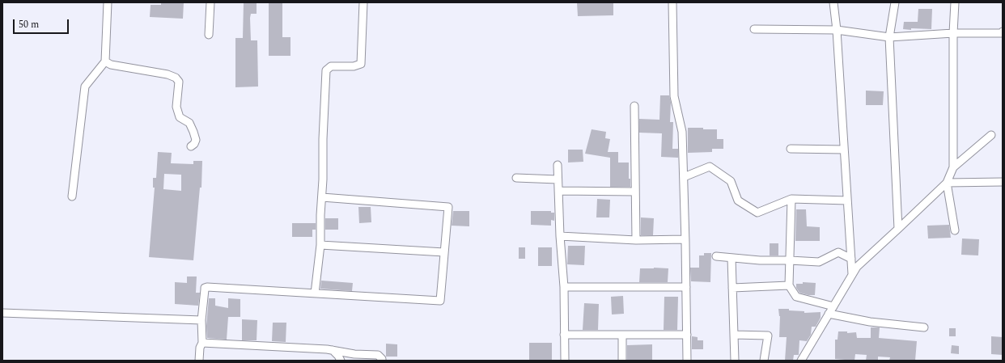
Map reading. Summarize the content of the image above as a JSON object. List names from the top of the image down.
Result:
{
  "scale_bar": "50 m"
}
